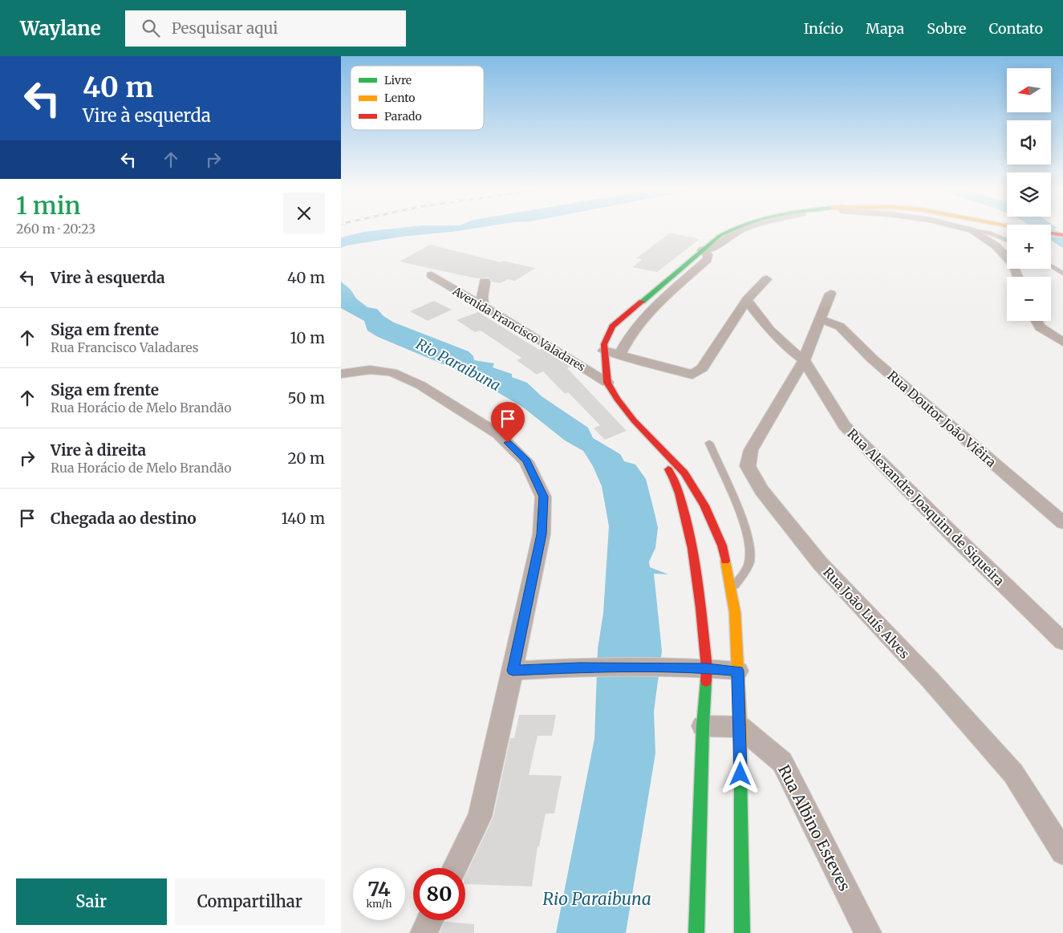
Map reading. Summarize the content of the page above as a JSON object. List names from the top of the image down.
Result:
{
  "streets": {
    "street": [
      "Avenida Francisco Valadares",
      "Rua Doutor João Viêira",
      "Rua Alexandre Joaquim de Siqueira",
      "Rua João Luís Alves",
      "Rua Albino Esteves"
    ]
  },
  "crossings": [
    ["Rua Doutor João Viêira", "Rua João Luís Alves"],
    ["Rua Alexandre Joaquim de Siqueira", "Rua João Luís Alves"]
  ],
  "water": ["Rio Paraibuna"],
  "legend": ["Livre", "Lento", "Parado"],
  "north": "left",
  "page": {
    "header": "Waylane",
    "search": "Pesquisar aqui",
    "nav": [
      "Início",
      "Mapa",
      "Sobre",
      "Contato"
    ],
    "turn": ["40 m", "Vire à esquerda"],
    "map_buttons": ["+", "−"],
    "heading": ["1 min", "260 m · 20:23"],
    "list": [
      {
        "name": "Vire à esquerda",
        "value": "40 m"
      },
      {
        "name": "Siga em frente",
        "note": "Rua Francisco Valadares",
        "value": "10 m"
      },
      {
        "name": "Siga em frente",
        "note": "Rua Horácio de Melo Brandão",
        "value": "50 m"
      },
      {
        "name": "Vire à direita",
        "note": "Rua Horácio de Melo Brandão",
        "value": "20 m"
      },
      {
        "name": "Chegada ao destino",
        "value": "140 m"
      }
    ],
    "speed": "74 km/h",
    "limit": "80",
    "buttons": ["Sair", "Compartilhar"]
  }
}
